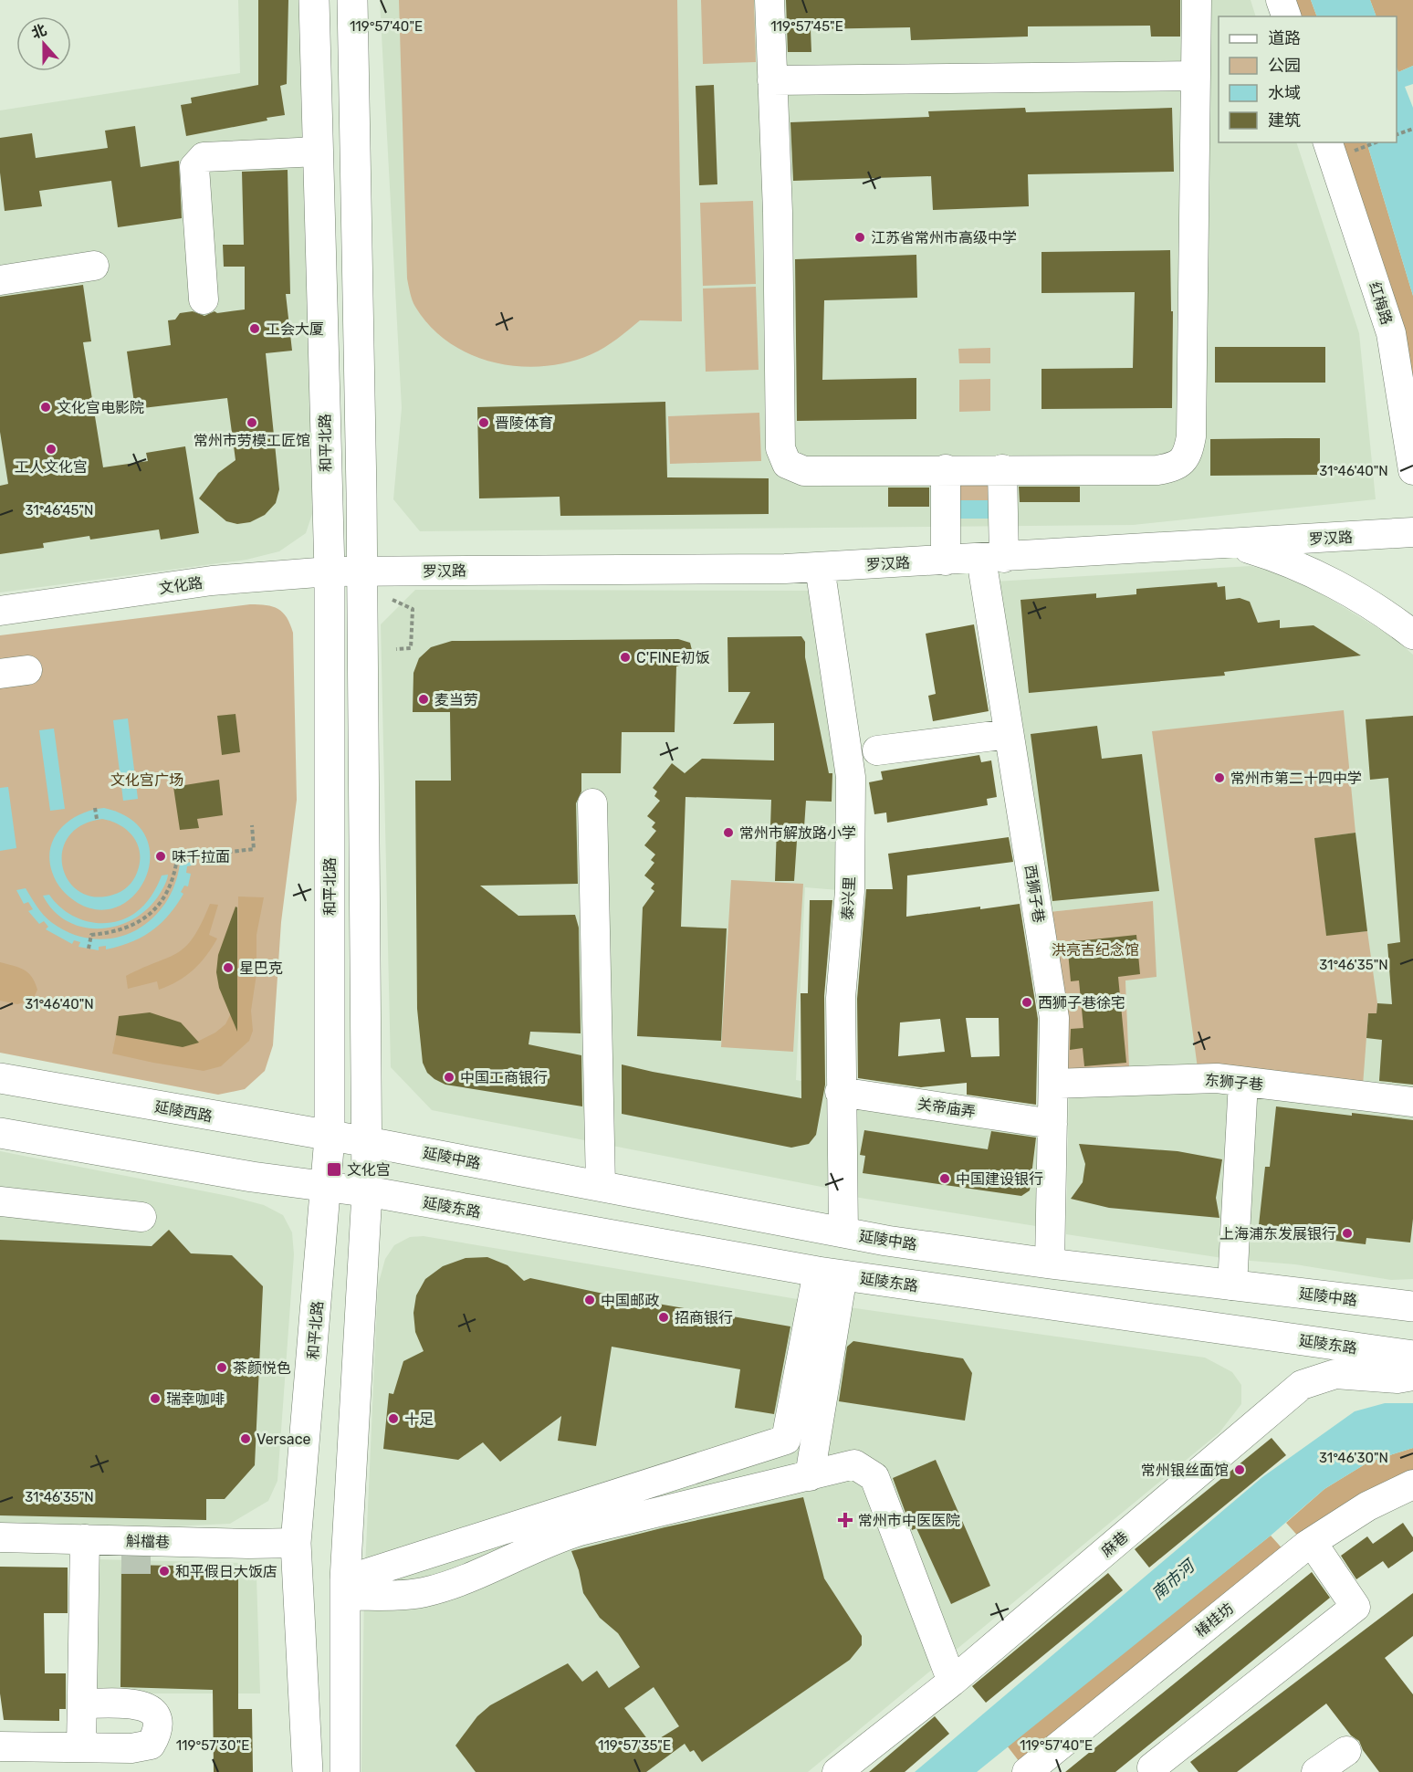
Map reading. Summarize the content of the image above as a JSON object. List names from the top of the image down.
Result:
{
  "streets": {
    "main road": [
      "和平北路",
      "延陵西路",
      "延陵中路",
      "延陵东路"
    ],
    "street": [
      "红梅路",
      "罗汉路",
      "文化路",
      "西狮子巷",
      "泰兴里",
      "东狮子巷",
      "关帝庙弄",
      "斛檔巷",
      "麻巷",
      "椿桂坊"
    ]
  },
  "crossings": [
    ["和平北路", "文化路"],
    ["和平北路", "延陵西路"],
    ["和平北路", "斛檔巷"],
    ["罗汉路", "文化路"],
    ["罗汉路", "西狮子巷"],
    ["罗汉路", "泰兴里"],
    ["西狮子巷", "东狮子巷"],
    ["西狮子巷", "关帝庙弄"],
    ["西狮子巷", "延陵中路"],
    ["泰兴里", "关帝庙弄"],
    ["泰兴里", "延陵中路"],
    ["延陵西路", "延陵中路"]
  ],
  "water": ["南市河"],
  "parks": ["文化宫广场", "洪亮吉纪念馆"],
  "places": {
    "other": [
      "江苏省常州市高级中学",
      "工会大厦",
      "文化宫电影院",
      "常州市劳模工匠馆",
      "晋陵体育",
      "工人文化宫",
      "C'FINE初饭",
      "麦当劳",
      "常州市第二十四中学",
      "常州市解放路小学",
      "味千拉面",
      "星巴克",
      "西狮子巷徐宅",
      "中国工商银行",
      "中国建设银行",
      "上海浦东发展银行",
      "中国邮政",
      "招商银行",
      "茶颜悦色",
      "瑞幸咖啡",
      "十足",
      "Versace",
      "常州银丝面馆",
      "和平假日大饭店"
    ],
    "transit": ["文化宫"],
    "health": ["常州市中医医院"]
  },
  "legend": [
    "道路",
    "公园",
    "水域",
    "建筑"
  ],
  "north": "top",
  "coordinates": [
    "119°57'40\"E",
    "119°57'45\"E",
    "31°46'40\"N",
    "31°46'45\"N",
    "31°46'35\"N",
    "31°46'30\"N",
    "119°57'30\"E",
    "119°57'35\"E"
  ]
}
